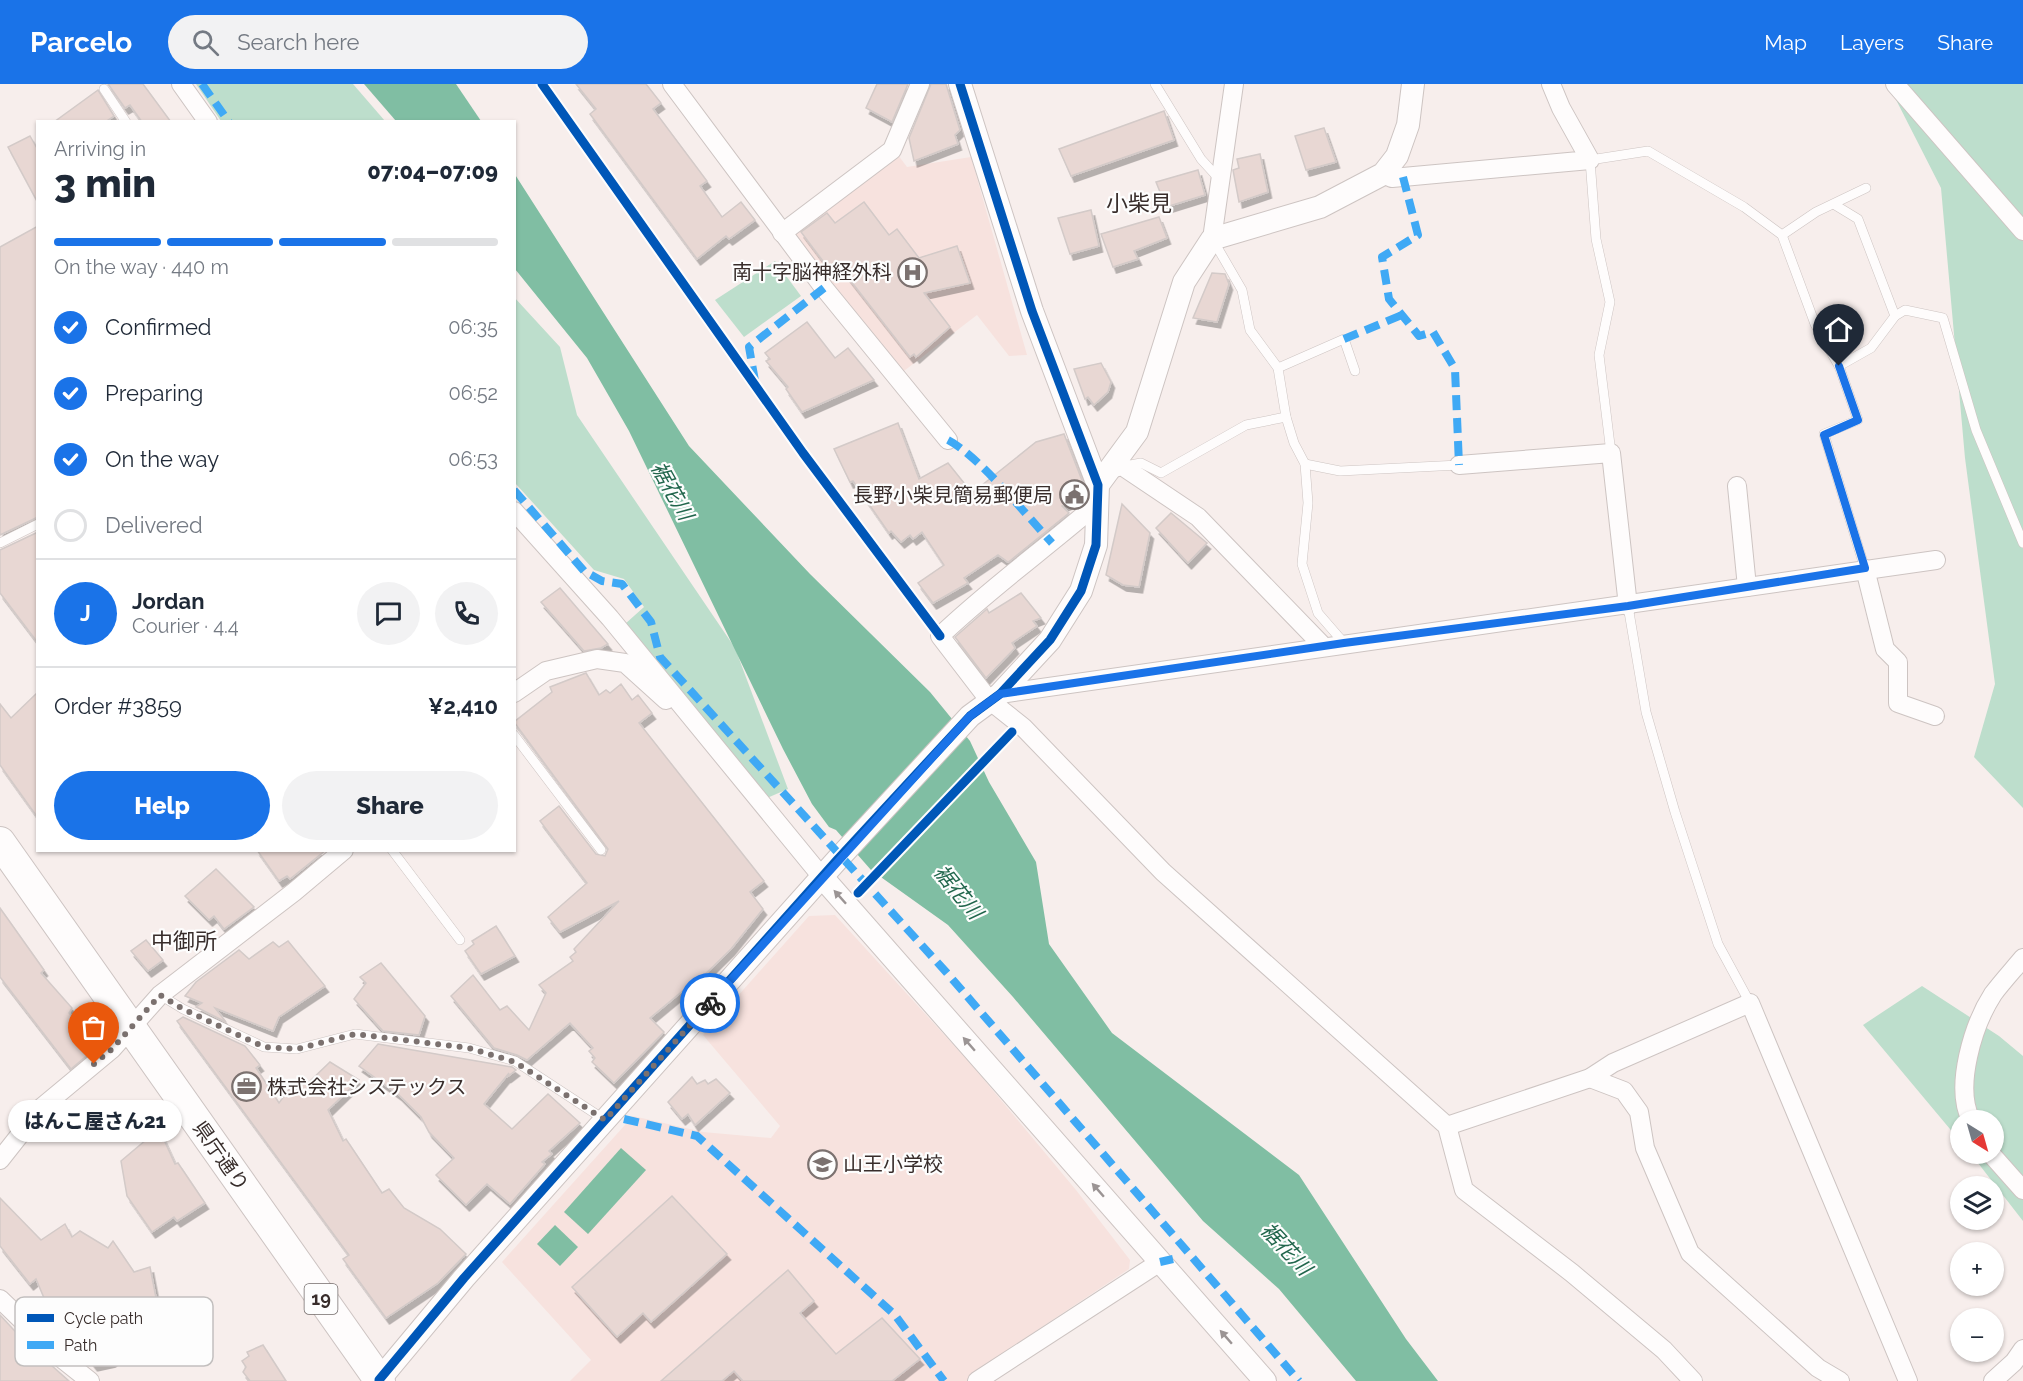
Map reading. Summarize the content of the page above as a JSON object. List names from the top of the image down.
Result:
{
  "streets": {
    "highway": ["県庁通り", "19"]
  },
  "districts": ["小柴見", "中御所"],
  "water": ["裾花川"],
  "places": {
    "hospital": ["南十字脳神経外科"],
    "public building": ["長野小柴見簡易郵便局"],
    "other": ["はんこ屋さん21"],
    "office": ["株式会社システックス"],
    "school or university": ["山王小学校"]
  },
  "legend": ["Cycle path", "Path"],
  "north": "bottom right",
  "page": {
    "header": "Parcelo",
    "search": "Search here",
    "nav": ["Map", "Layers", "Share"],
    "heading": ["3 min", "Arriving in", "07:04–07:09"],
    "panel": [
      "Jordan",
      "Courier · 4.4",
      "Order #3859",
      "¥2,410"
    ],
    "bar": "On the way · 440 m",
    "list": [
      ["Confirmed", "06:35"],
      ["Preparing", "06:52"],
      ["On the way", "06:53"],
      "Delivered"
    ],
    "round": "J",
    "buttons": ["Help", "Share"],
    "bubble": "はんこ屋さん21",
    "map_buttons": ["+", "−"]
  }
}
